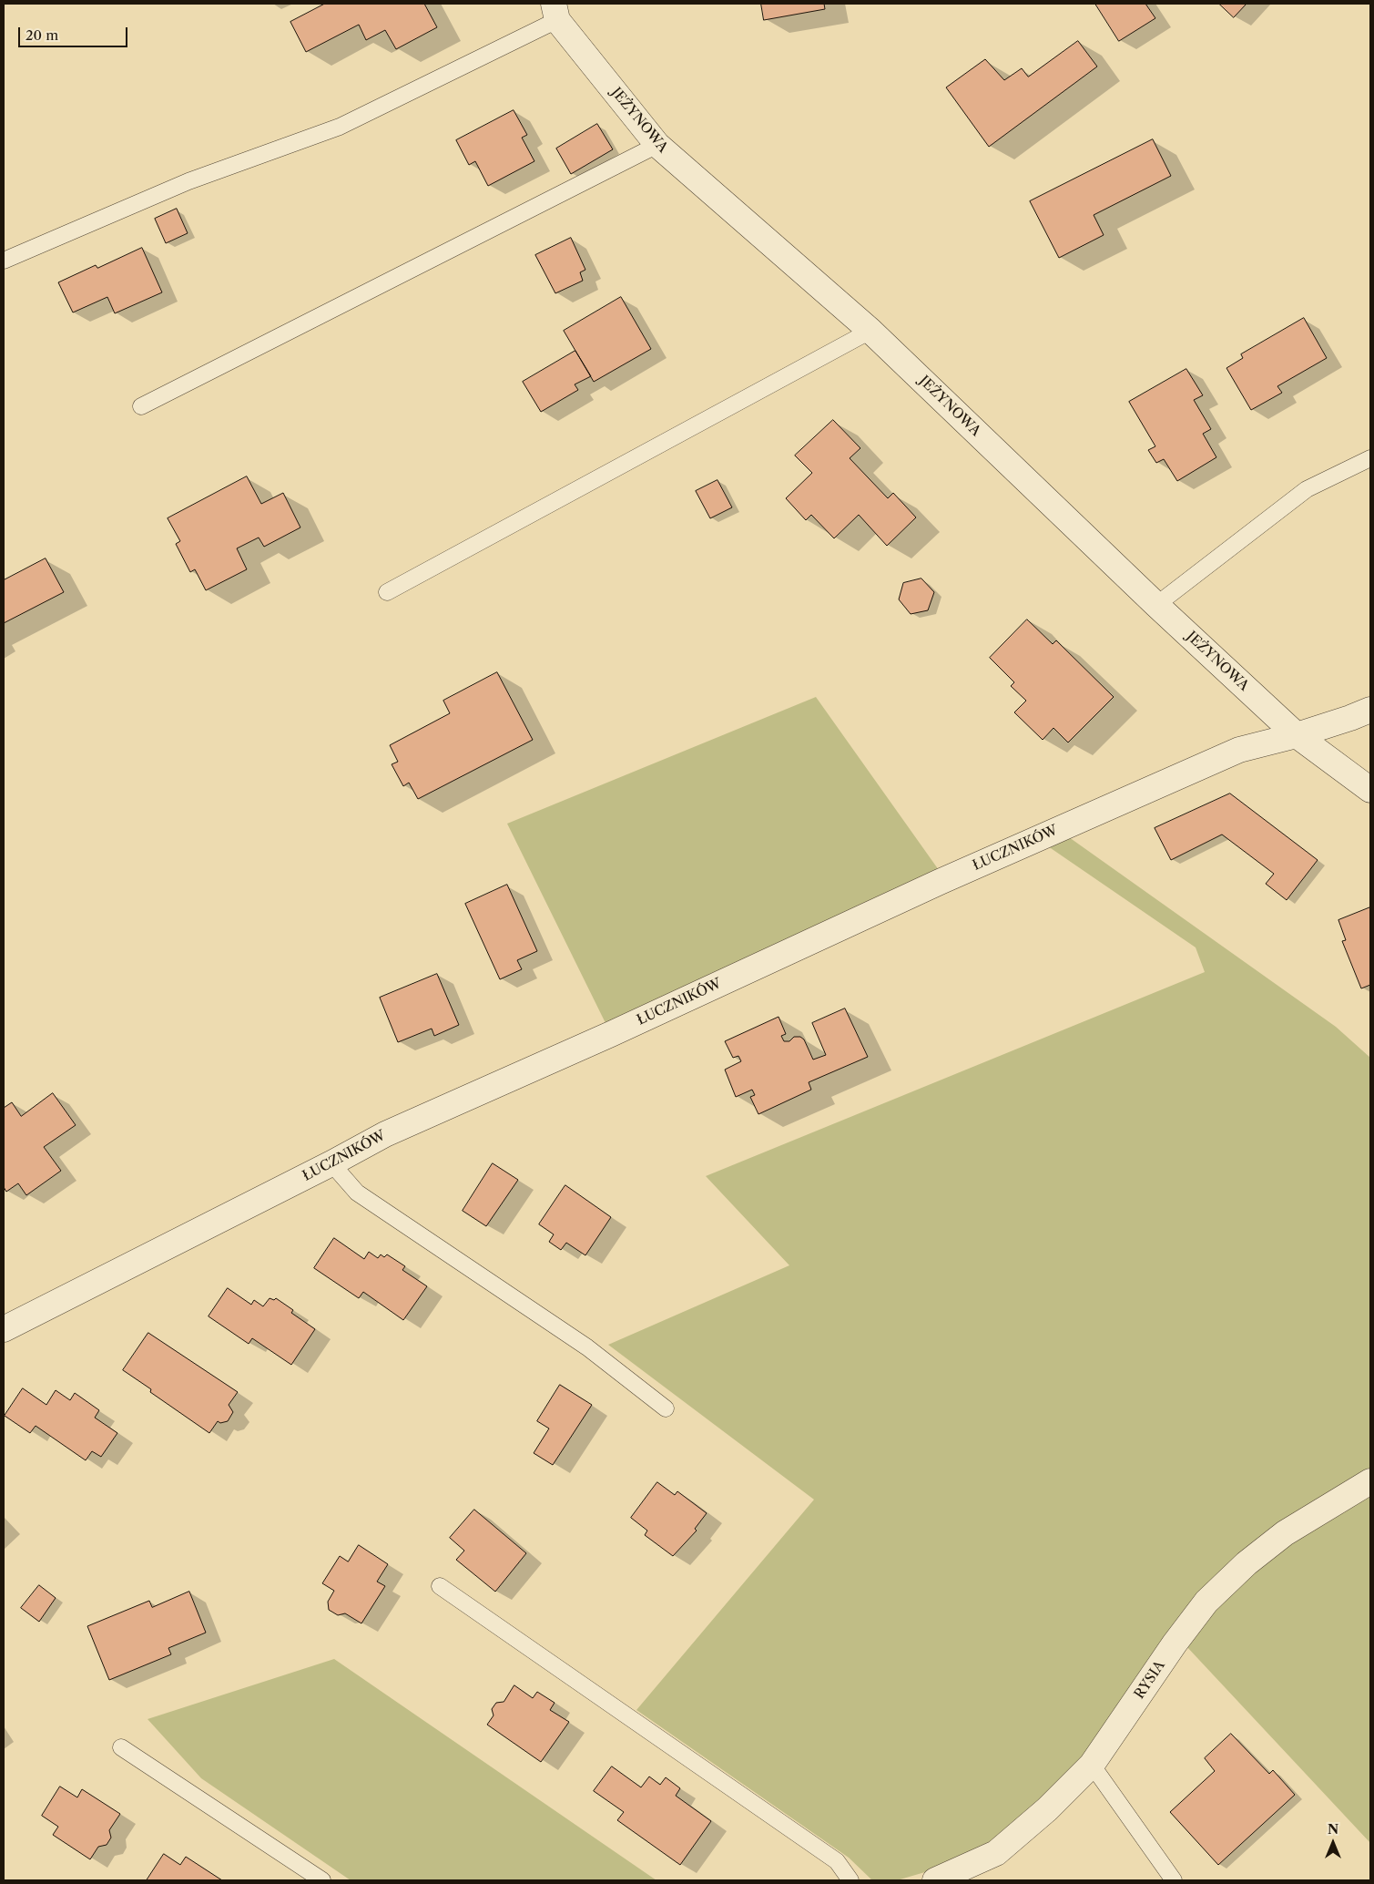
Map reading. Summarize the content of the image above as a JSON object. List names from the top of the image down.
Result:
{
  "streets": {
    "street": ["JEŻYNOWA", "ŁUCZNIKÓW", "RYSIA"]
  },
  "crossings": [
    ["JEŻYNOWA", "ŁUCZNIKÓW"]
  ],
  "scale_bar": "20 m",
  "north": "top"
}
